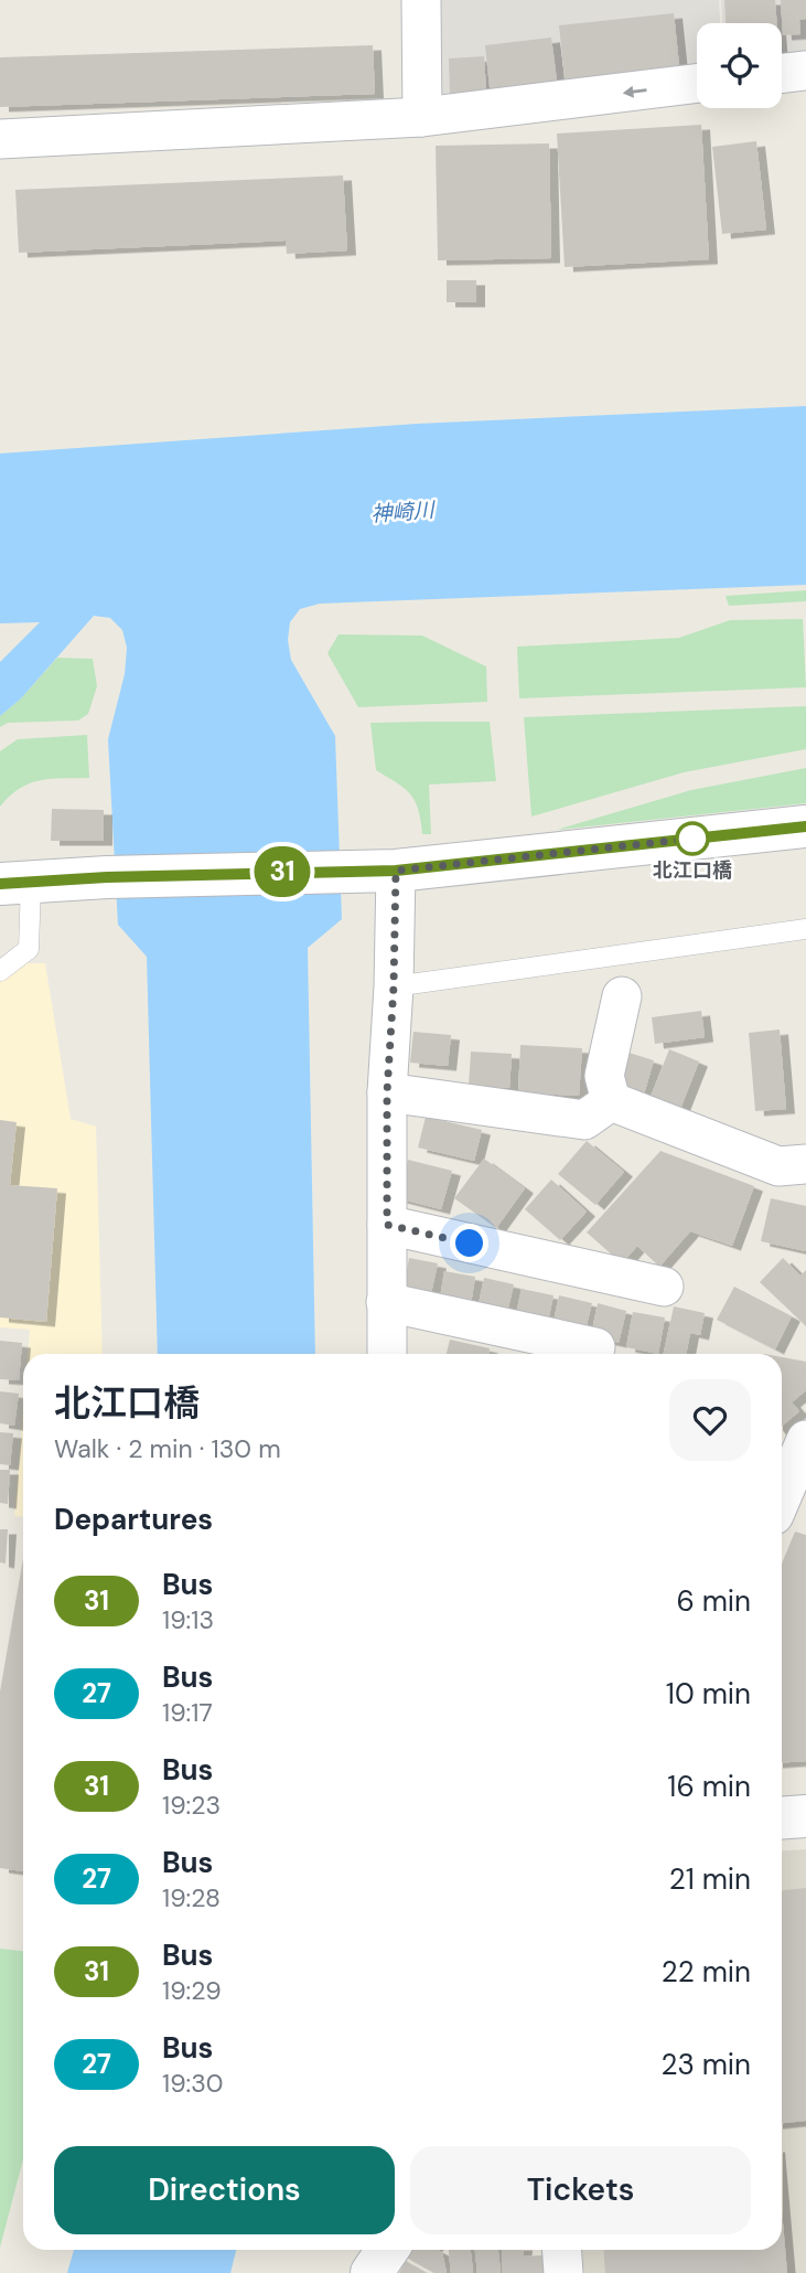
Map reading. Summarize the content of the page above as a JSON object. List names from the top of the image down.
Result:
{
  "water": ["神崎川"],
  "places": ["北江口橋"],
  "lines": ["bus line 31"],
  "page": {
    "on_map": "31",
    "heading": [
      ["北江口橋", "Walk · 2 min · 130 m"],
      "Departures"
    ],
    "list": [
      {
        "mark": "31",
        "name": "Bus",
        "note": "19:13",
        "value": "6 min"
      },
      {
        "mark": "27",
        "name": "Bus",
        "note": "19:17",
        "value": "10 min"
      },
      {
        "mark": "31",
        "name": "Bus",
        "note": "19:23",
        "value": "16 min"
      },
      {
        "mark": "27",
        "name": "Bus",
        "note": "19:28",
        "value": "21 min"
      },
      {
        "mark": "31",
        "name": "Bus",
        "note": "19:29",
        "value": "22 min"
      },
      {
        "mark": "27",
        "name": "Bus",
        "note": "19:30",
        "value": "23 min"
      }
    ],
    "buttons": ["Directions", "Tickets"]
  }
}
